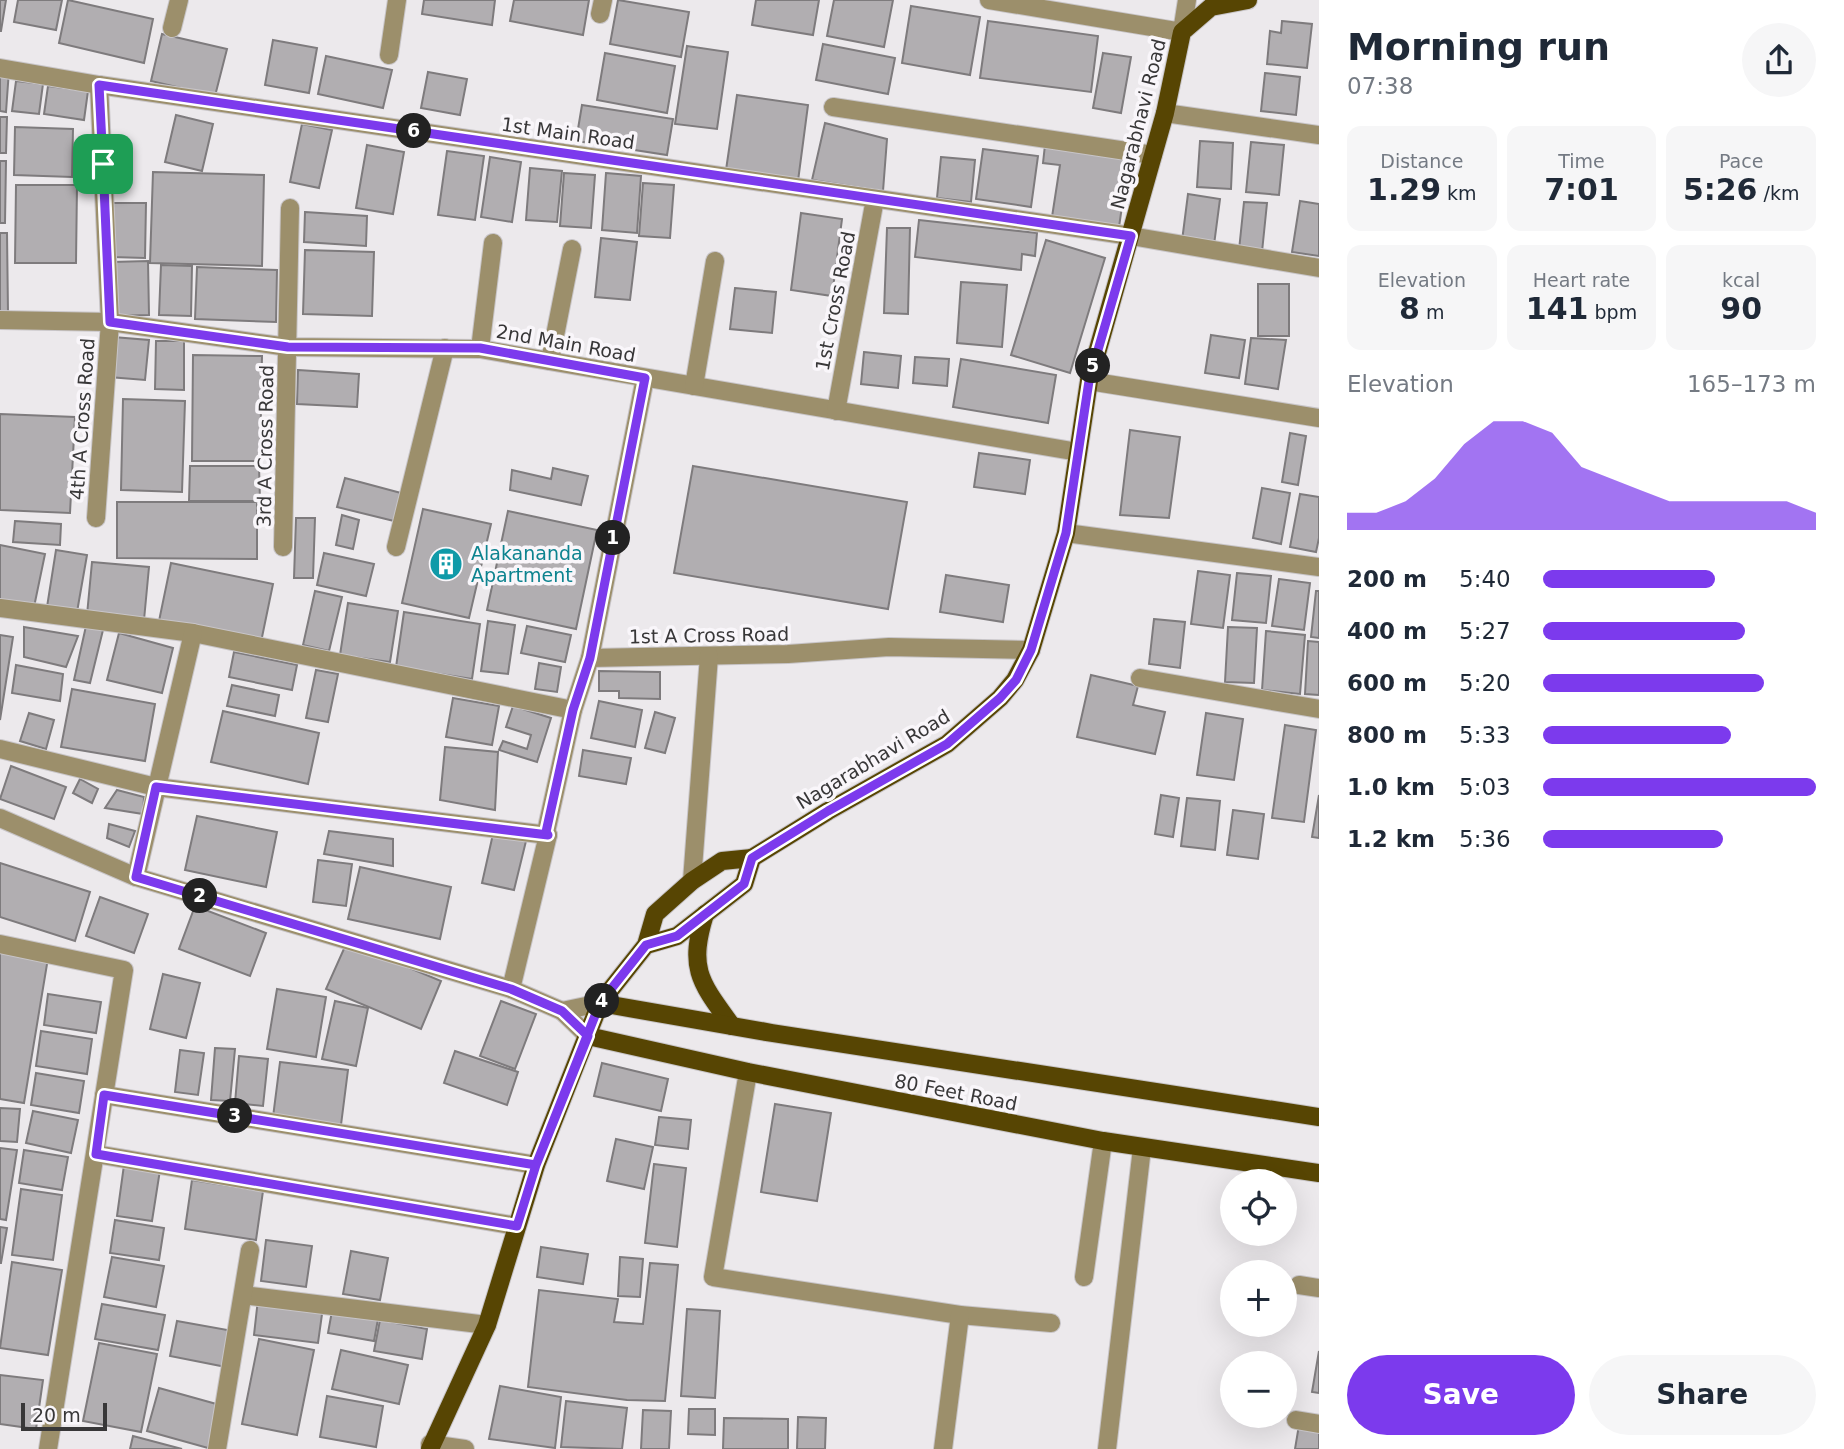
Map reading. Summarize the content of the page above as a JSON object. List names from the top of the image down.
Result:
{
  "streets": {
    "main road": ["Nagarabhavi Road", "80 Feet Road"],
    "street": [
      "1st Main Road",
      "1st Cross Road",
      "2nd Main Road",
      "4th A Cross Road",
      "3rd A Cross Road",
      "1st A Cross Road"
    ]
  },
  "crossings": [
    ["Nagarabhavi Road", "1st Main Road"],
    ["Nagarabhavi Road", "2nd Main Road"],
    ["Nagarabhavi Road", "1st A Cross Road"],
    ["Nagarabhavi Road", "80 Feet Road"],
    ["1st Main Road", "1st Cross Road"],
    ["1st Main Road", "4th A Cross Road"],
    ["1st Cross Road", "2nd Main Road"],
    ["2nd Main Road", "4th A Cross Road"],
    ["2nd Main Road", "3rd A Cross Road"]
  ],
  "places": {
    "building": ["Alakananda Apartment"]
  },
  "scale_bar": "20 m",
  "page": {
    "heading": ["Morning run", "07:38"],
    "pins": [
      "6",
      "5",
      "1",
      "2",
      "4",
      "3"
    ],
    "stats": [
      ["Distance", "1.29 km"],
      ["Time", "7:01"],
      ["Pace", "5:26 /km"],
      ["Elevation", "8 m"],
      ["Heart rate", "141 bpm"],
      ["kcal", "90"]
    ],
    "chart": ["Elevation", "165–173 m"],
    "list": [
      {
        "name": "200 m",
        "note": "5:40"
      },
      {
        "name": "400 m",
        "note": "5:27"
      },
      {
        "name": "600 m",
        "note": "5:20"
      },
      {
        "name": "800 m",
        "note": "5:33"
      },
      {
        "name": "1.0 km",
        "note": "5:03"
      },
      {
        "name": "1.2 km",
        "note": "5:36"
      }
    ],
    "map_buttons": ["+", "−"],
    "buttons": ["Save", "Share"],
    "scale": "20 m"
  }
}
